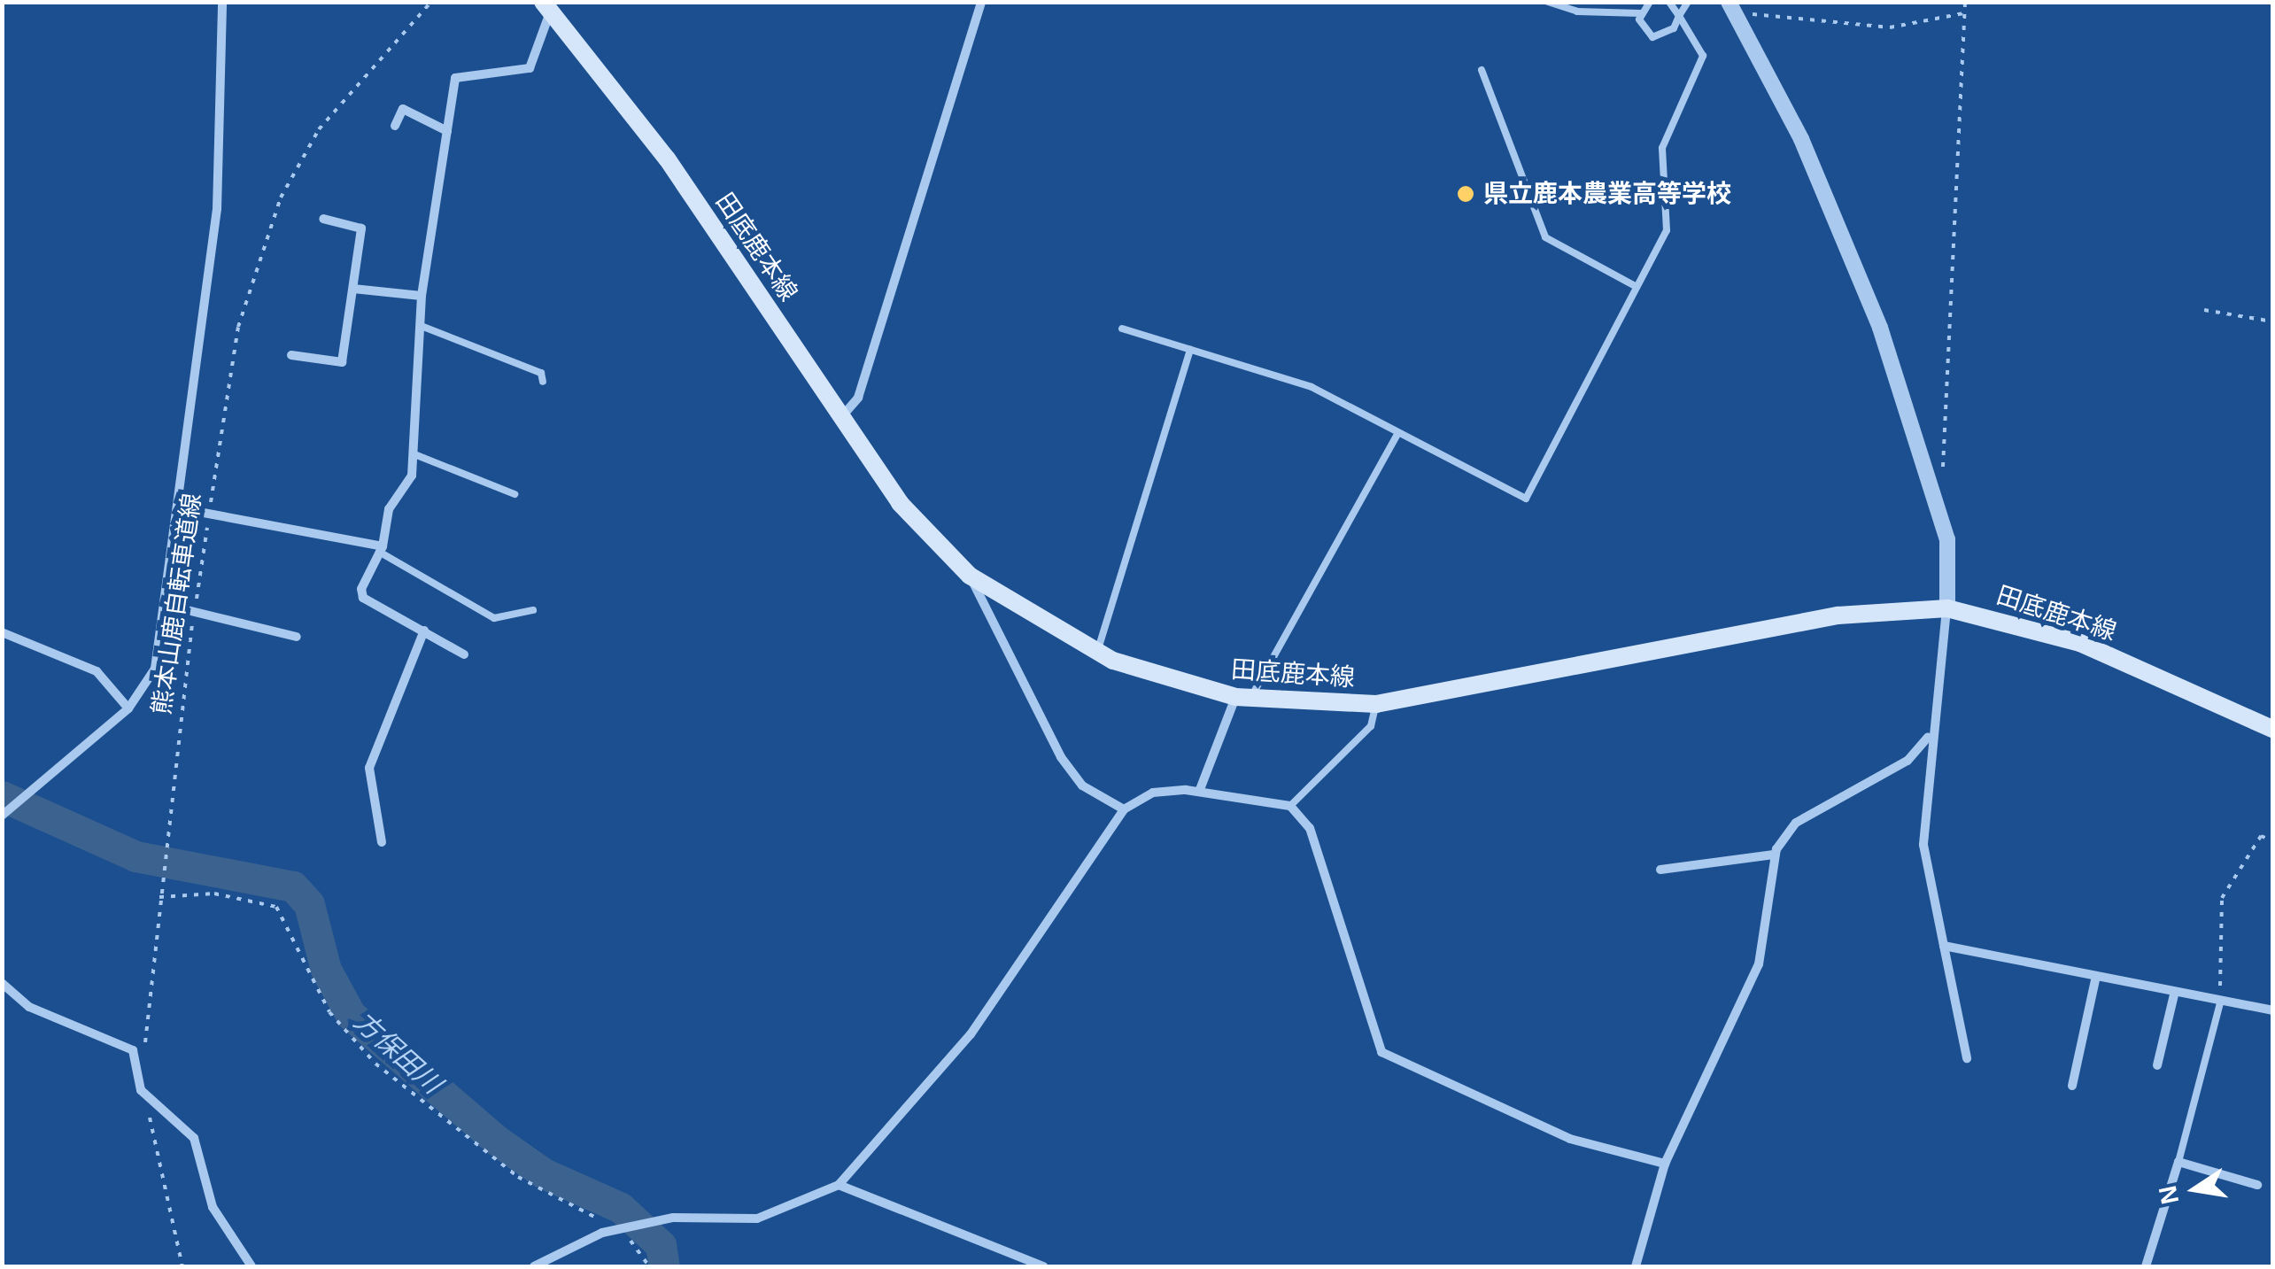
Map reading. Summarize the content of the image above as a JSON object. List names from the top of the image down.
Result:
{
  "streets": {
    "main road": ["田底鹿本線"],
    "path": ["熊本山鹿自転車道線"]
  },
  "water": ["方保田川"],
  "places": ["県立鹿本農業高等学校"],
  "north": "left"
}
